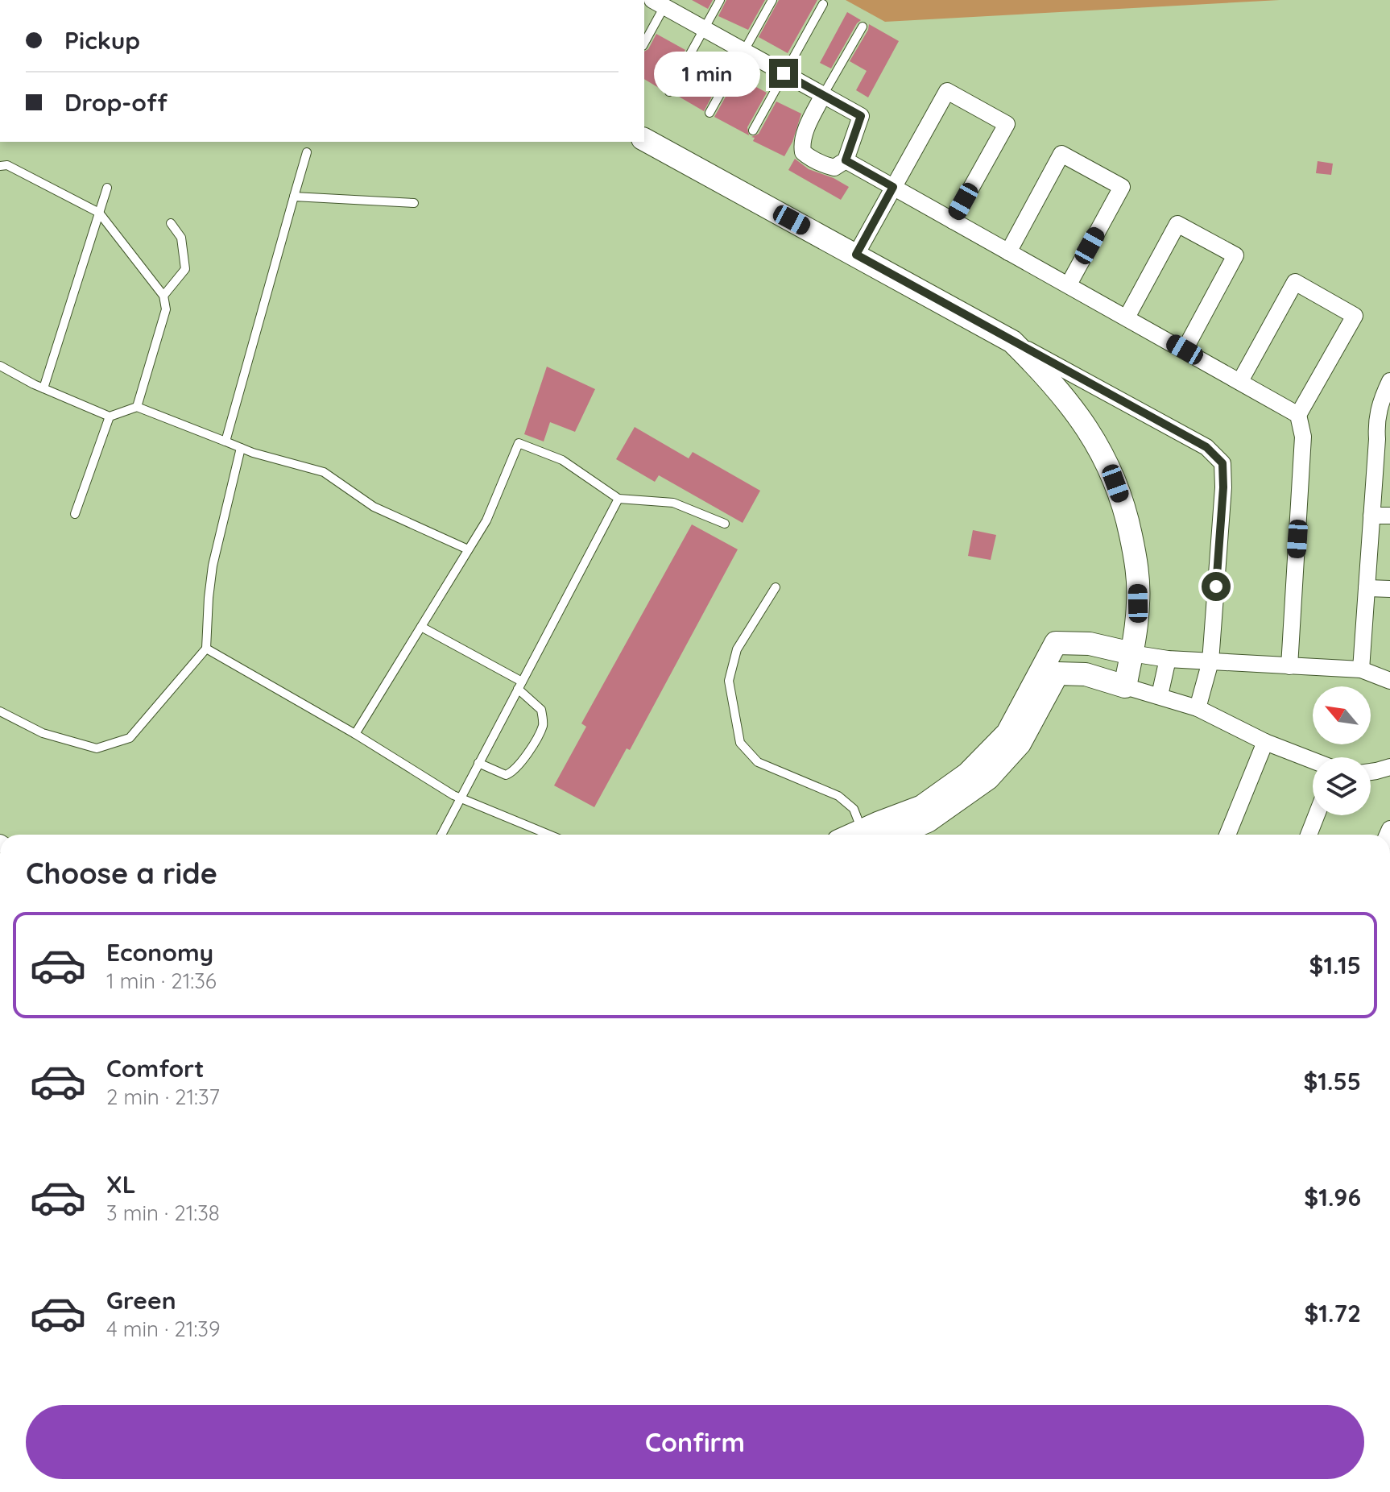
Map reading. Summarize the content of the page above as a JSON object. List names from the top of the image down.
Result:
{
  "north": "top left",
  "page": {
    "banner": ["Pickup", "Drop-off"],
    "bubble": "1 min",
    "heading": "Choose a ride",
    "list": [
      {
        "name": "Economy",
        "note": "1 min · 21:36",
        "value": "$1.15"
      },
      {
        "name": "Comfort",
        "note": "2 min · 21:37",
        "value": "$1.55"
      },
      {
        "name": "XL",
        "note": "3 min · 21:38",
        "value": "$1.96"
      },
      {
        "name": "Green",
        "note": "4 min · 21:39",
        "value": "$1.72"
      }
    ],
    "buttons": "Confirm"
  }
}
